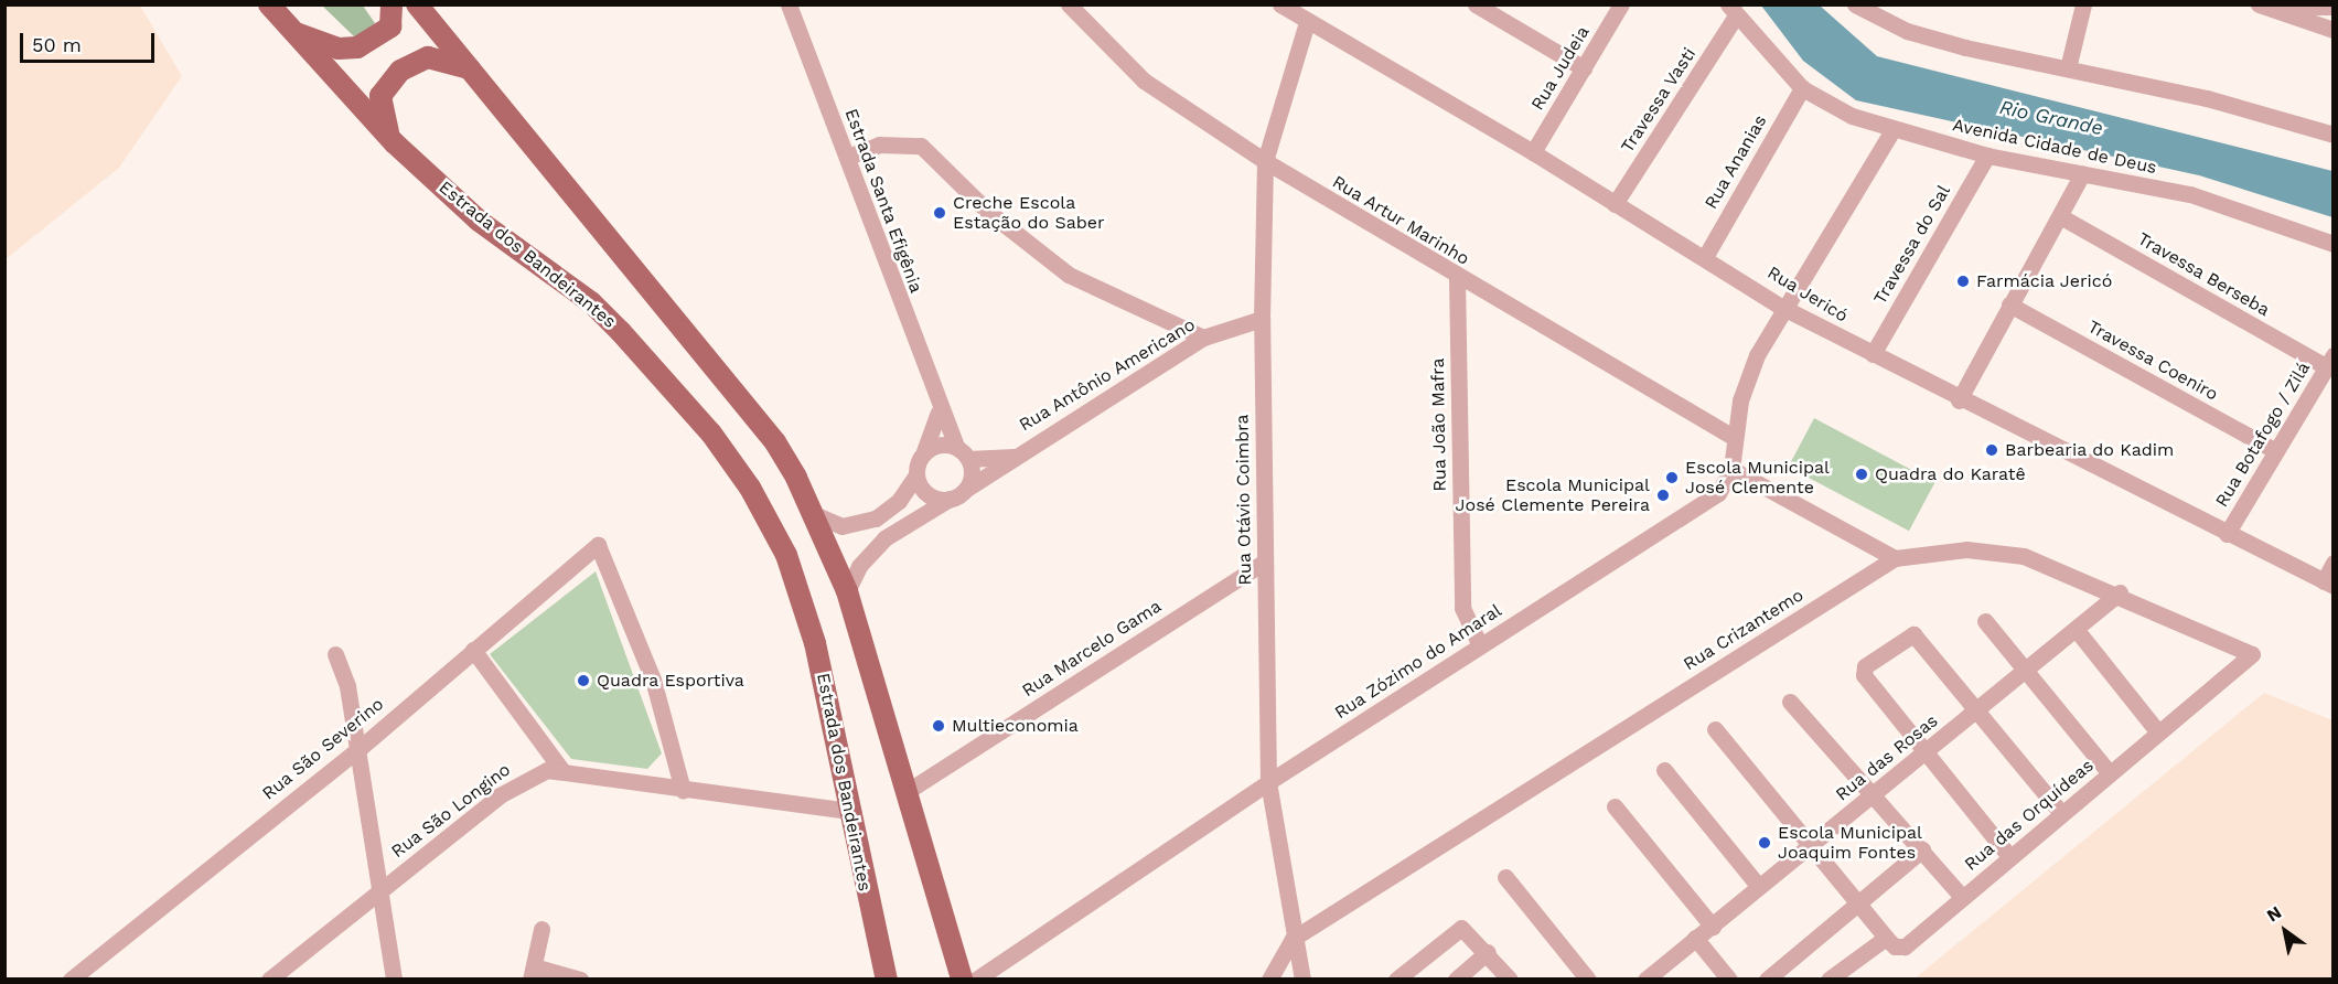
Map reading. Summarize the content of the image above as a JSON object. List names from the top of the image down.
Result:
{
  "streets": {
    "main road": ["Estrada dos Bandeirantes"],
    "street": [
      "Rua Judeia",
      "Travessa Vasti",
      "Avenida Cidade de Deus",
      "Rua Ananias",
      "Estrada Santa Efigênia",
      "Rua Artur Marinho",
      "Travessa do Sal",
      "Travessa Berseba",
      "Rua Jericó",
      "Travessa Coeniro",
      "Rua Antônio Americano",
      "Rua João Mafra",
      "Rua Botafogo / Zilá",
      "Rua Otávio Coimbra",
      "Rua Crizantemo",
      "Rua Marcelo Gama",
      "Rua Zózimo do Amaral",
      "Rua São Severino",
      "Rua das Rosas",
      "Rua São Longino",
      "Rua das Orquídeas"
    ]
  },
  "crossings": [
    ["Rua Judeia", "Rua Jericó"],
    ["Travessa Vasti", "Avenida Cidade de Deus"],
    ["Travessa Vasti", "Rua Jericó"],
    ["Avenida Cidade de Deus", "Rua Ananias"],
    ["Avenida Cidade de Deus", "Travessa do Sal"],
    ["Avenida Cidade de Deus", "Rua Zózimo do Amaral"],
    ["Rua Ananias", "Rua Jericó"],
    ["Estrada Santa Efigênia", "Rua Antônio Americano"],
    ["Rua Artur Marinho", "Rua João Mafra"],
    ["Rua Artur Marinho", "Rua Otávio Coimbra"],
    ["Rua Artur Marinho", "Rua Zózimo do Amaral"],
    ["Travessa do Sal", "Rua Jericó"],
    ["Estrada dos Bandeirantes", "Rua São Longino"],
    ["Travessa Berseba", "Rua Botafogo / Zilá"],
    ["Rua Jericó", "Rua Botafogo / Zilá"],
    ["Rua Jericó", "Rua Otávio Coimbra"],
    ["Rua Jericó", "Rua Zózimo do Amaral"],
    ["Travessa Coeniro", "Rua Botafogo / Zilá"],
    ["Rua Antônio Americano", "Rua Otávio Coimbra"],
    ["Rua João Mafra", "Rua Zózimo do Amaral"],
    ["Rua Otávio Coimbra", "Rua Crizantemo"],
    ["Rua Otávio Coimbra", "Rua Marcelo Gama"],
    ["Rua Otávio Coimbra", "Rua Zózimo do Amaral"],
    ["Rua Crizantemo", "Rua das Rosas"],
    ["Rua Crizantemo", "Rua das Orquídeas"],
    ["Rua São Severino", "Rua São Longino"]
  ],
  "water": ["Rio Grande"],
  "places": [
    "Creche Escola Estação do Saber",
    "Farmácia Jericó",
    "Barbearia do Kadim",
    "Quadra do Karatê",
    "Escola Municipal José Clemente",
    "Escola Municipal José Clemente Pereira",
    "Quadra Esportiva",
    "Multieconomia",
    "Escola Municipal Joaquim Fontes"
  ],
  "scale_bar": "50 m",
  "north": "top left"
}
